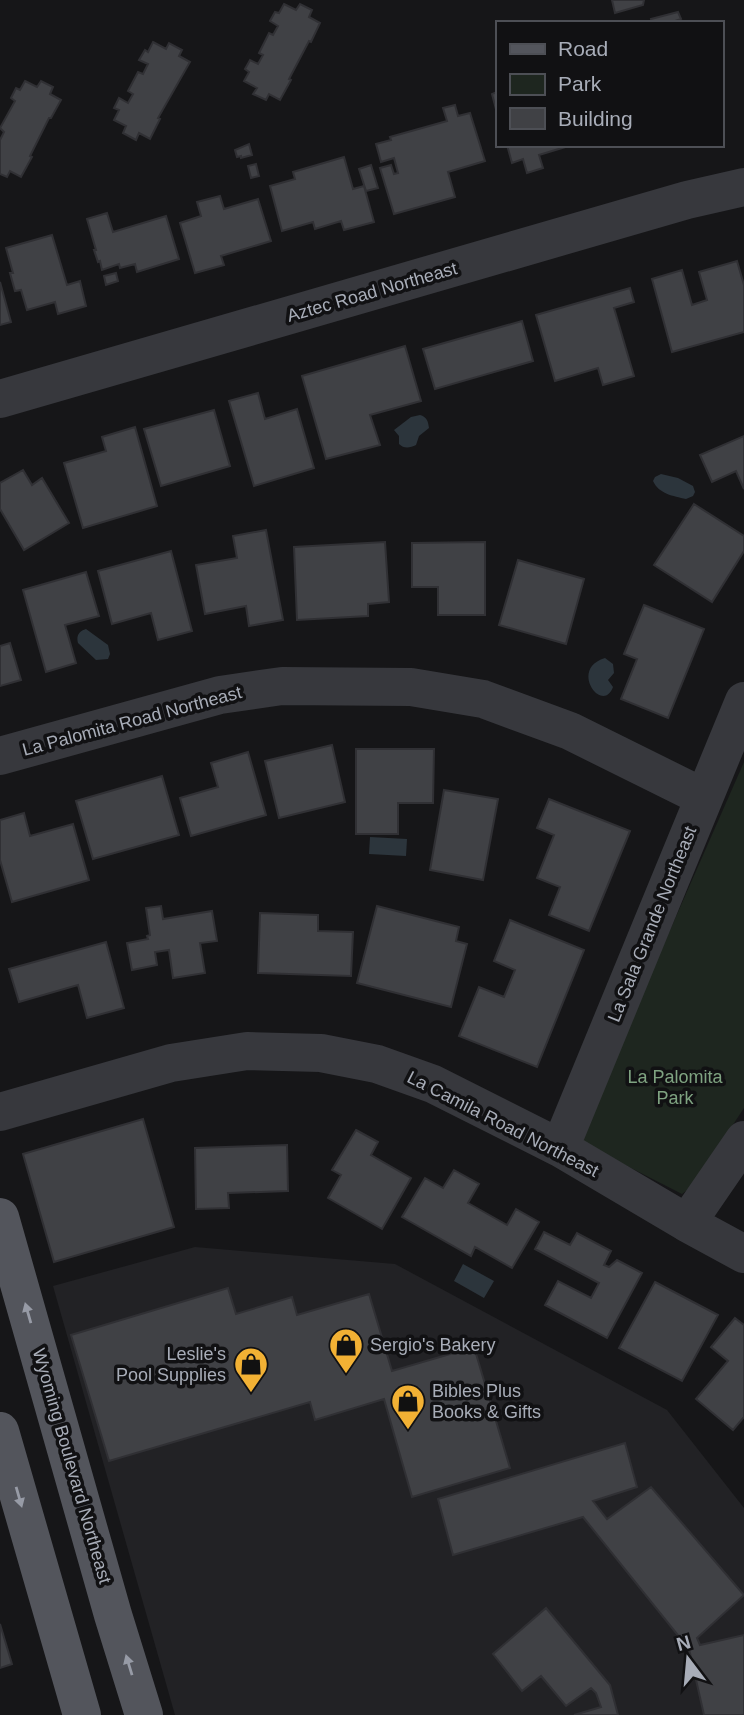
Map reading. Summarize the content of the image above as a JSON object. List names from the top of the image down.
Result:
{
  "streets": {
    "main road": ["Wyoming Boulevard Northeast"],
    "street": [
      "Aztec Road Northeast",
      "La Palomita Road Northeast",
      "La Sala Grande Northeast",
      "La Camila Road Northeast"
    ]
  },
  "crossings": [
    ["La Palomita Road Northeast", "La Sala Grande Northeast"],
    ["La Sala Grande Northeast", "La Camila Road Northeast"]
  ],
  "parks": ["La Palomita Park"],
  "places": {
    "shop": ["Sergio's Bakery", "Leslie's Pool Supplies", "Bibles Plus Books & Gifts"]
  },
  "legend": ["Road", "Park", "Building"],
  "north": "top"
}
